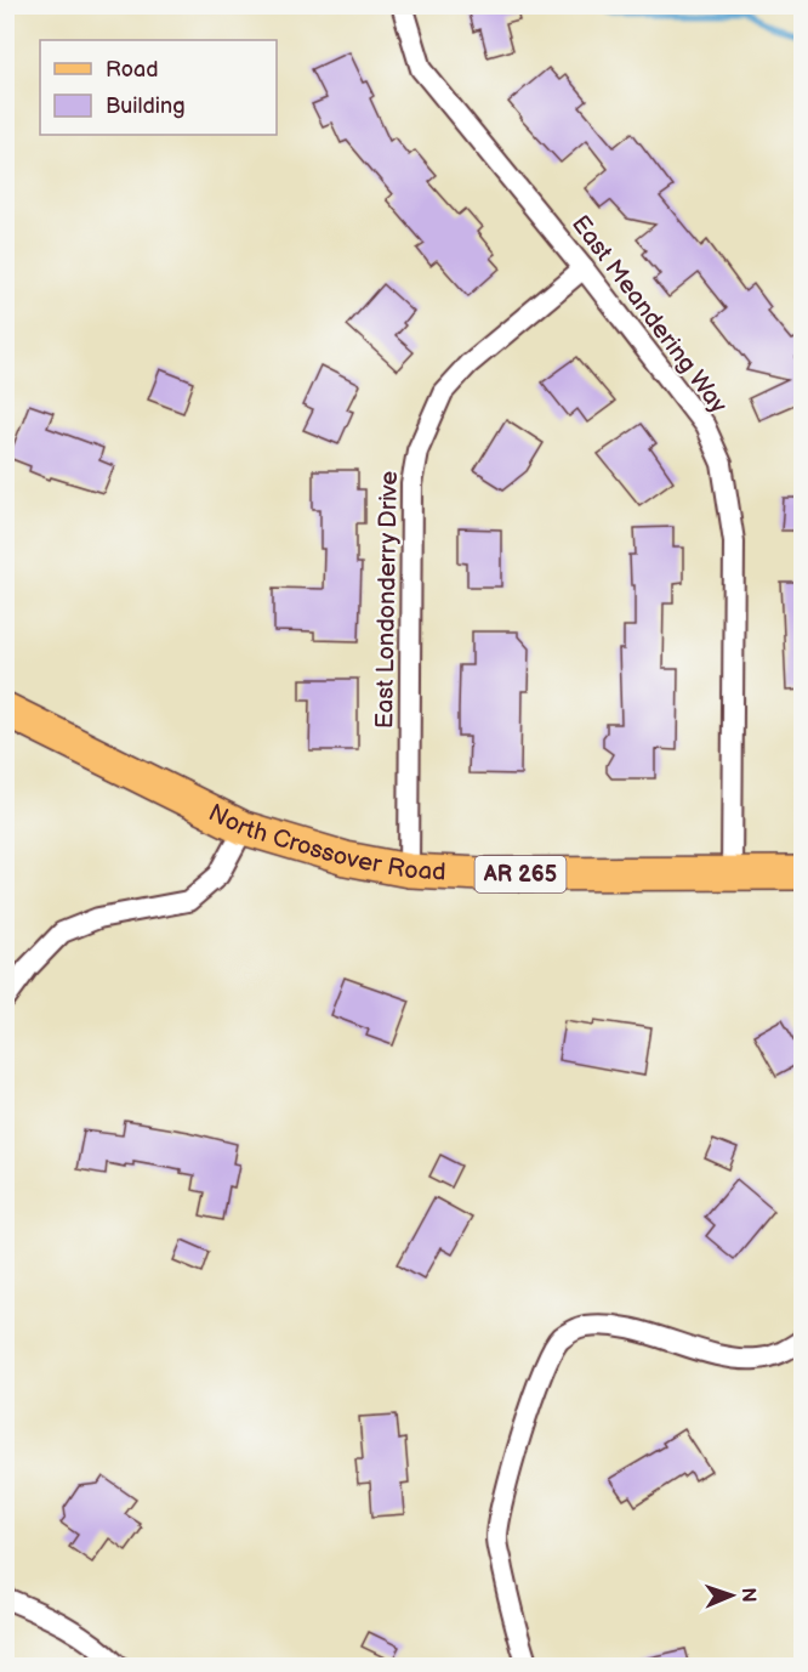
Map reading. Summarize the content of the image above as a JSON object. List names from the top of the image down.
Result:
{
  "streets": {
    "main road": ["North Crossover Road", "AR 265"],
    "street": ["East Meandering Way", "East Londonderry Drive"]
  },
  "crossings": [
    ["East Meandering Way", "East Londonderry Drive"],
    ["East Meandering Way", "North Crossover Road"],
    ["East Londonderry Drive", "North Crossover Road"]
  ],
  "legend": ["Road", "Building"],
  "north": "right"
}
